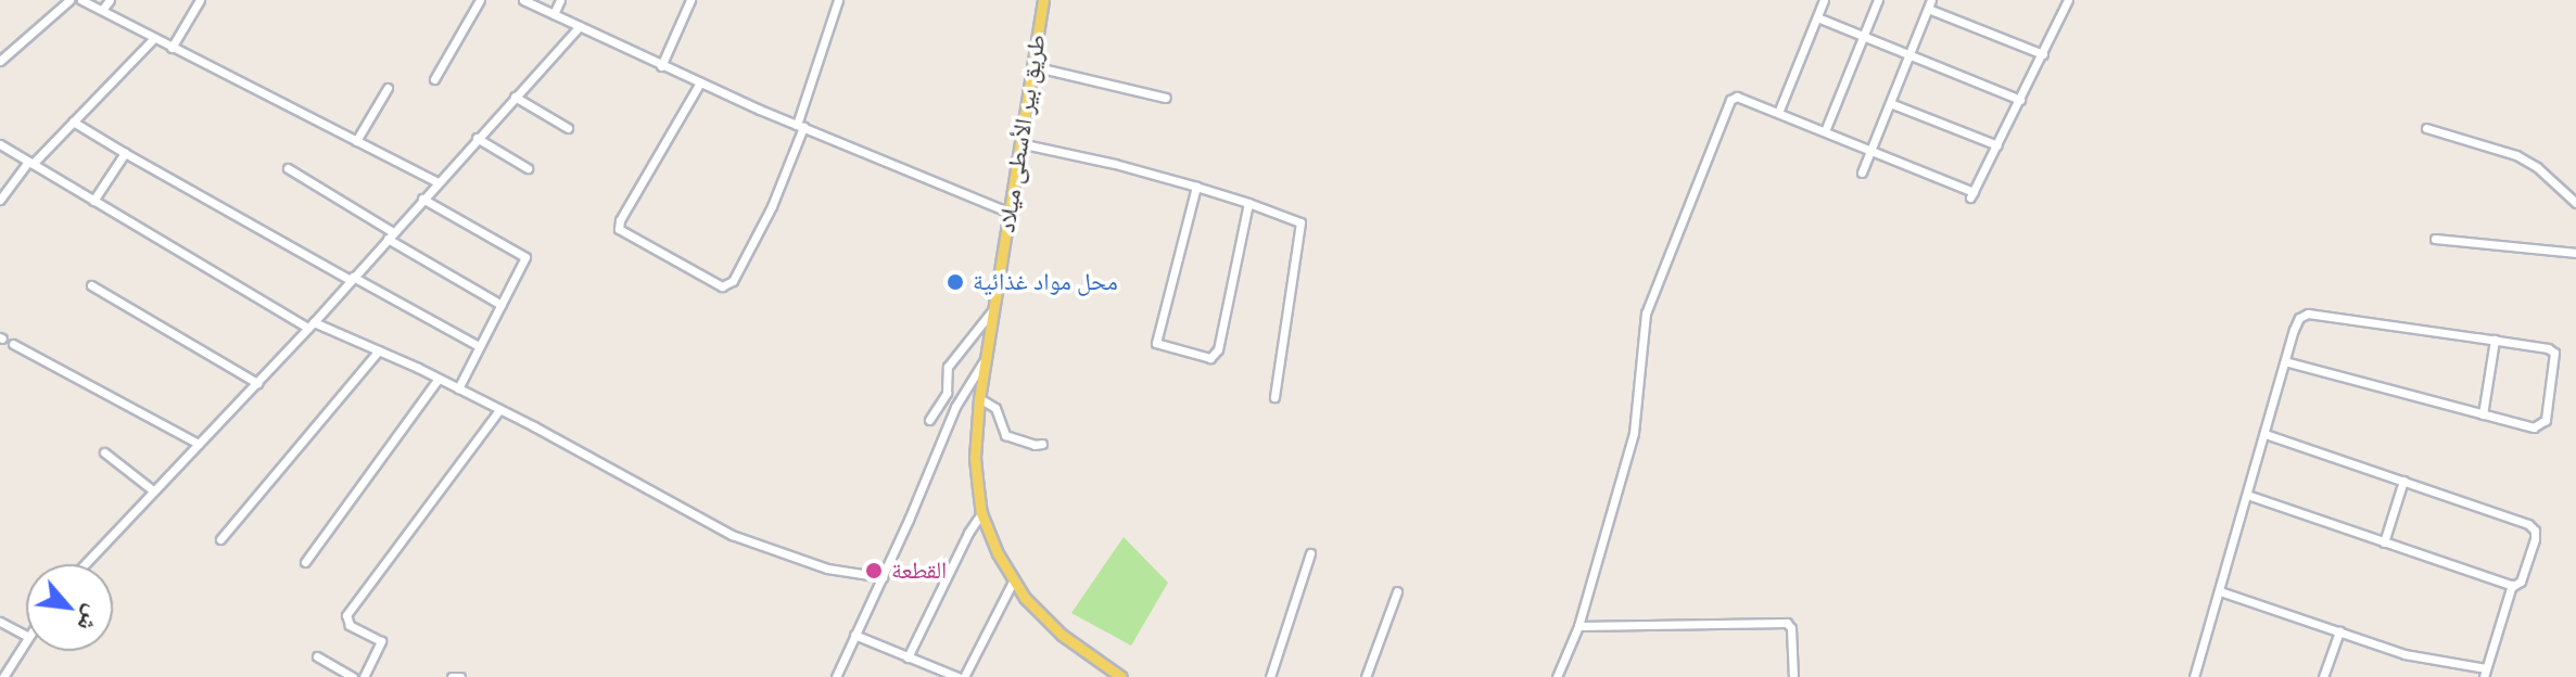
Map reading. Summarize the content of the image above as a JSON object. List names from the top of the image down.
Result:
{
  "streets": {
    "main road": ["طريق بير الأسطى ميلاد"]
  },
  "places": ["محل مواد غذائية", "القطعة"],
  "north": "bottom right"
}
